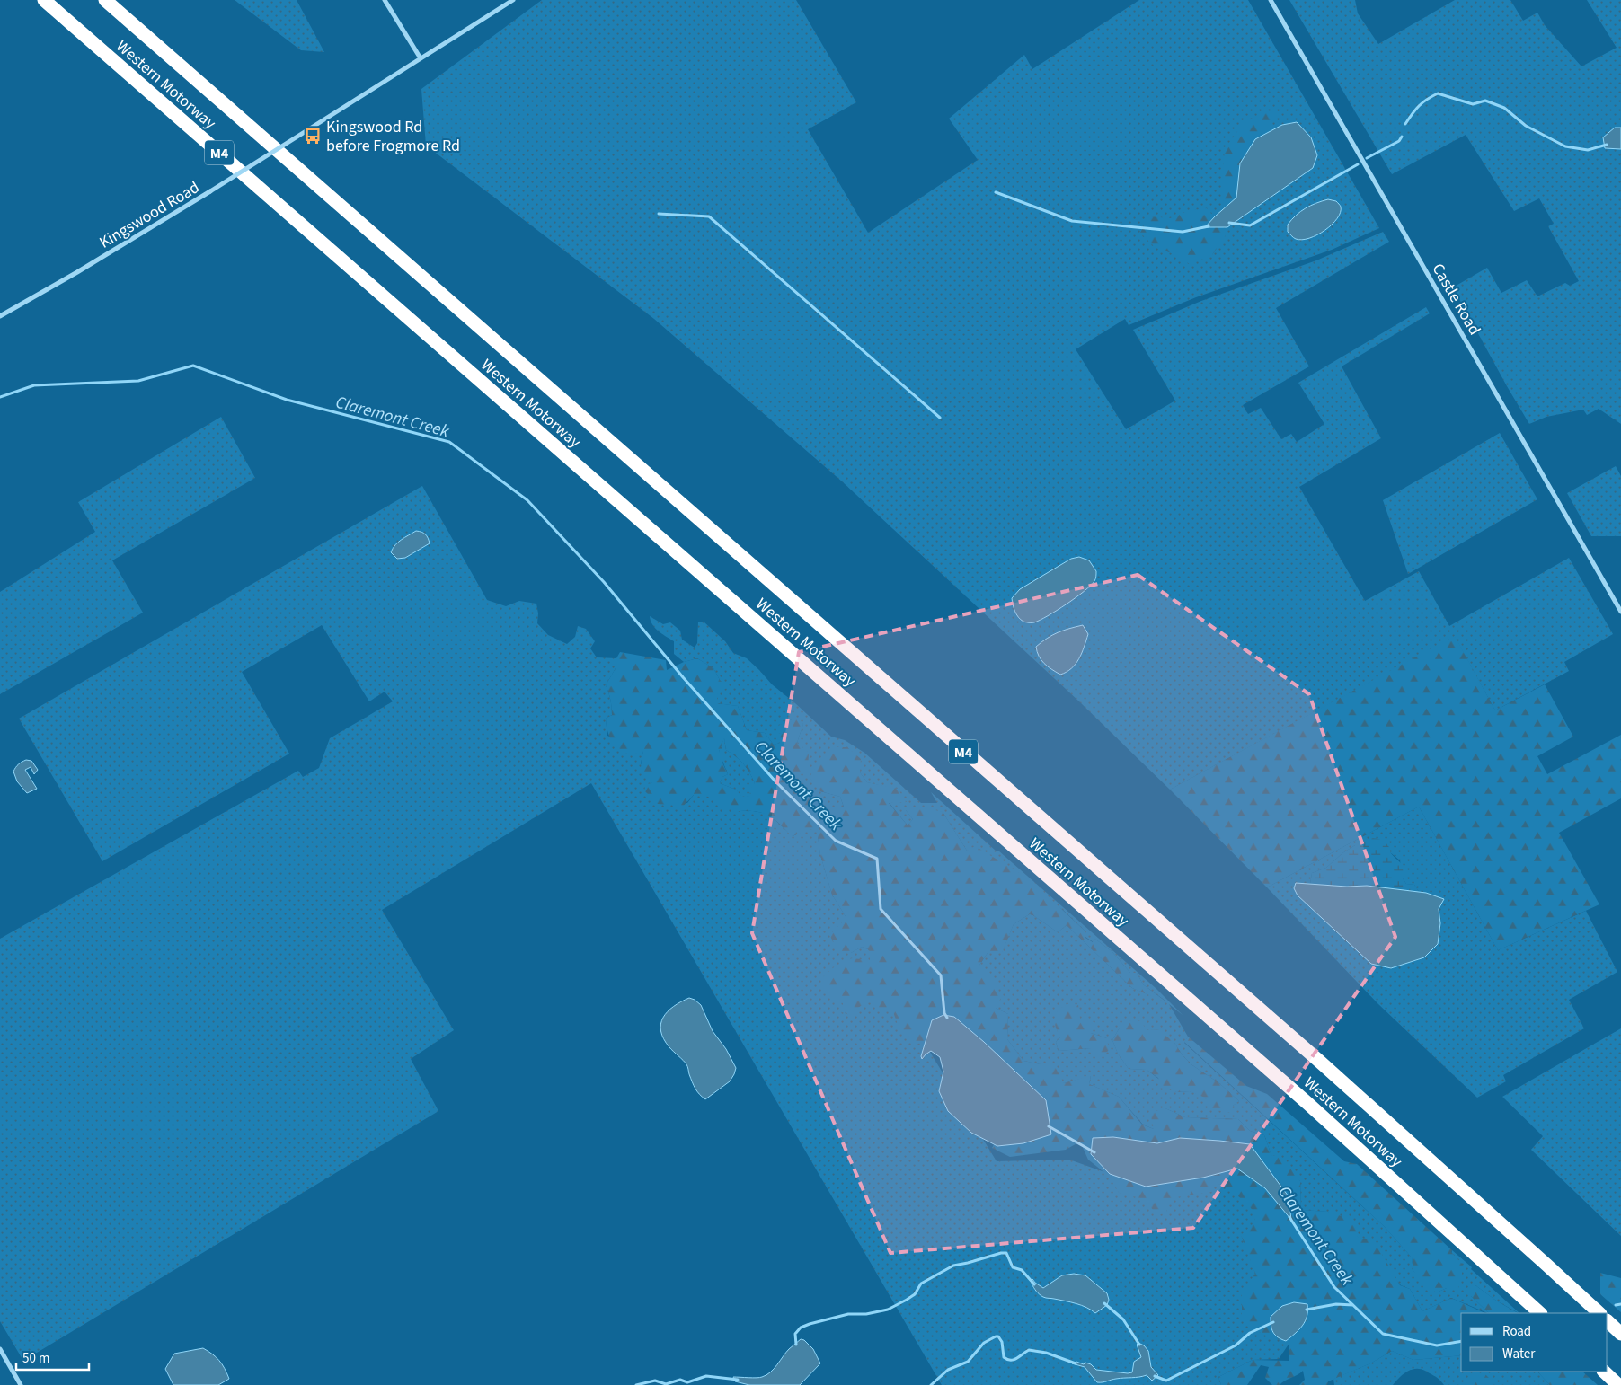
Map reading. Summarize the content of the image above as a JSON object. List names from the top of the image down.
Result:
{
  "streets": {
    "highway": ["Western Motorway", "M4"],
    "street": ["Kingswood Road", "Castle Road"]
  },
  "water": ["Claremont Creek"],
  "places": {
    "bus stop": ["Kingswood Rd before Frogmore Rd"]
  },
  "legend": ["Road", "Water"],
  "scale_bar": "50 m"
}
